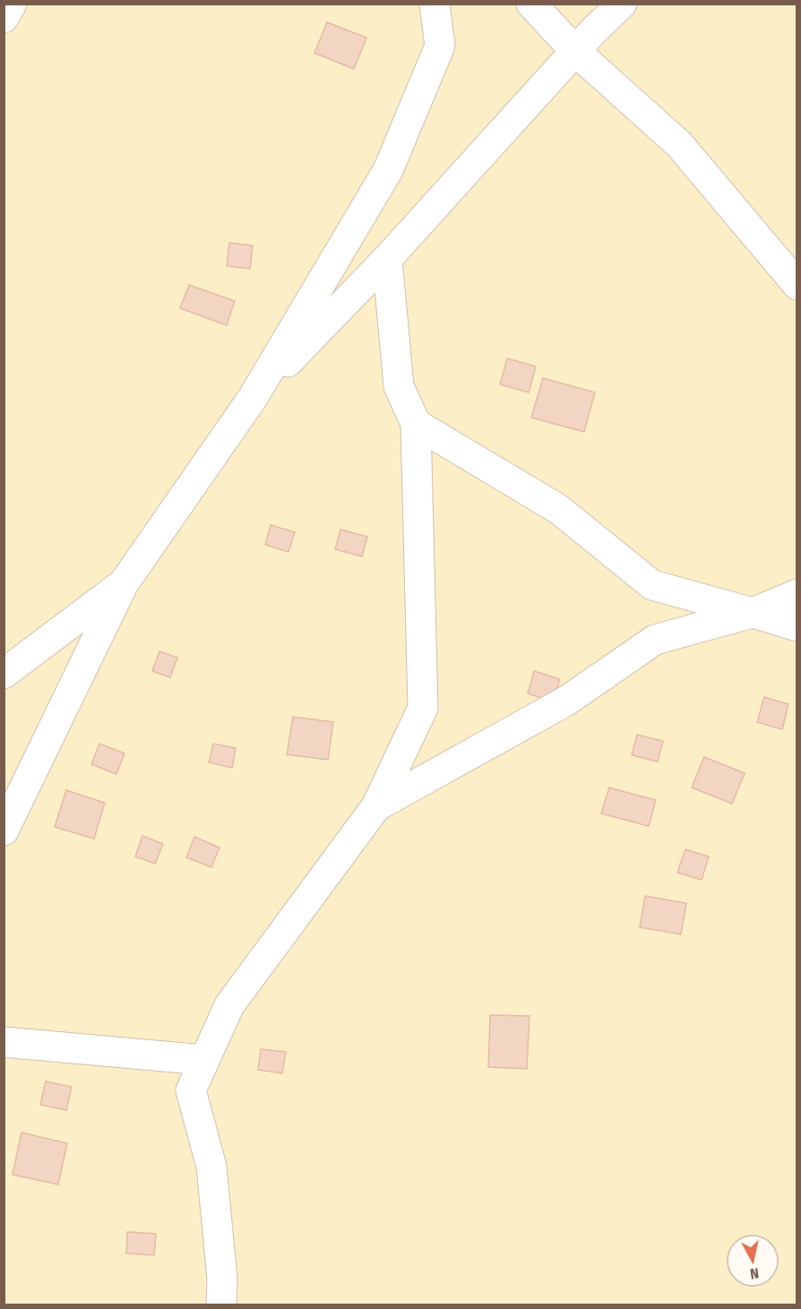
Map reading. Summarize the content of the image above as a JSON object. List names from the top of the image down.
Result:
{
  "north": "bottom"
}
